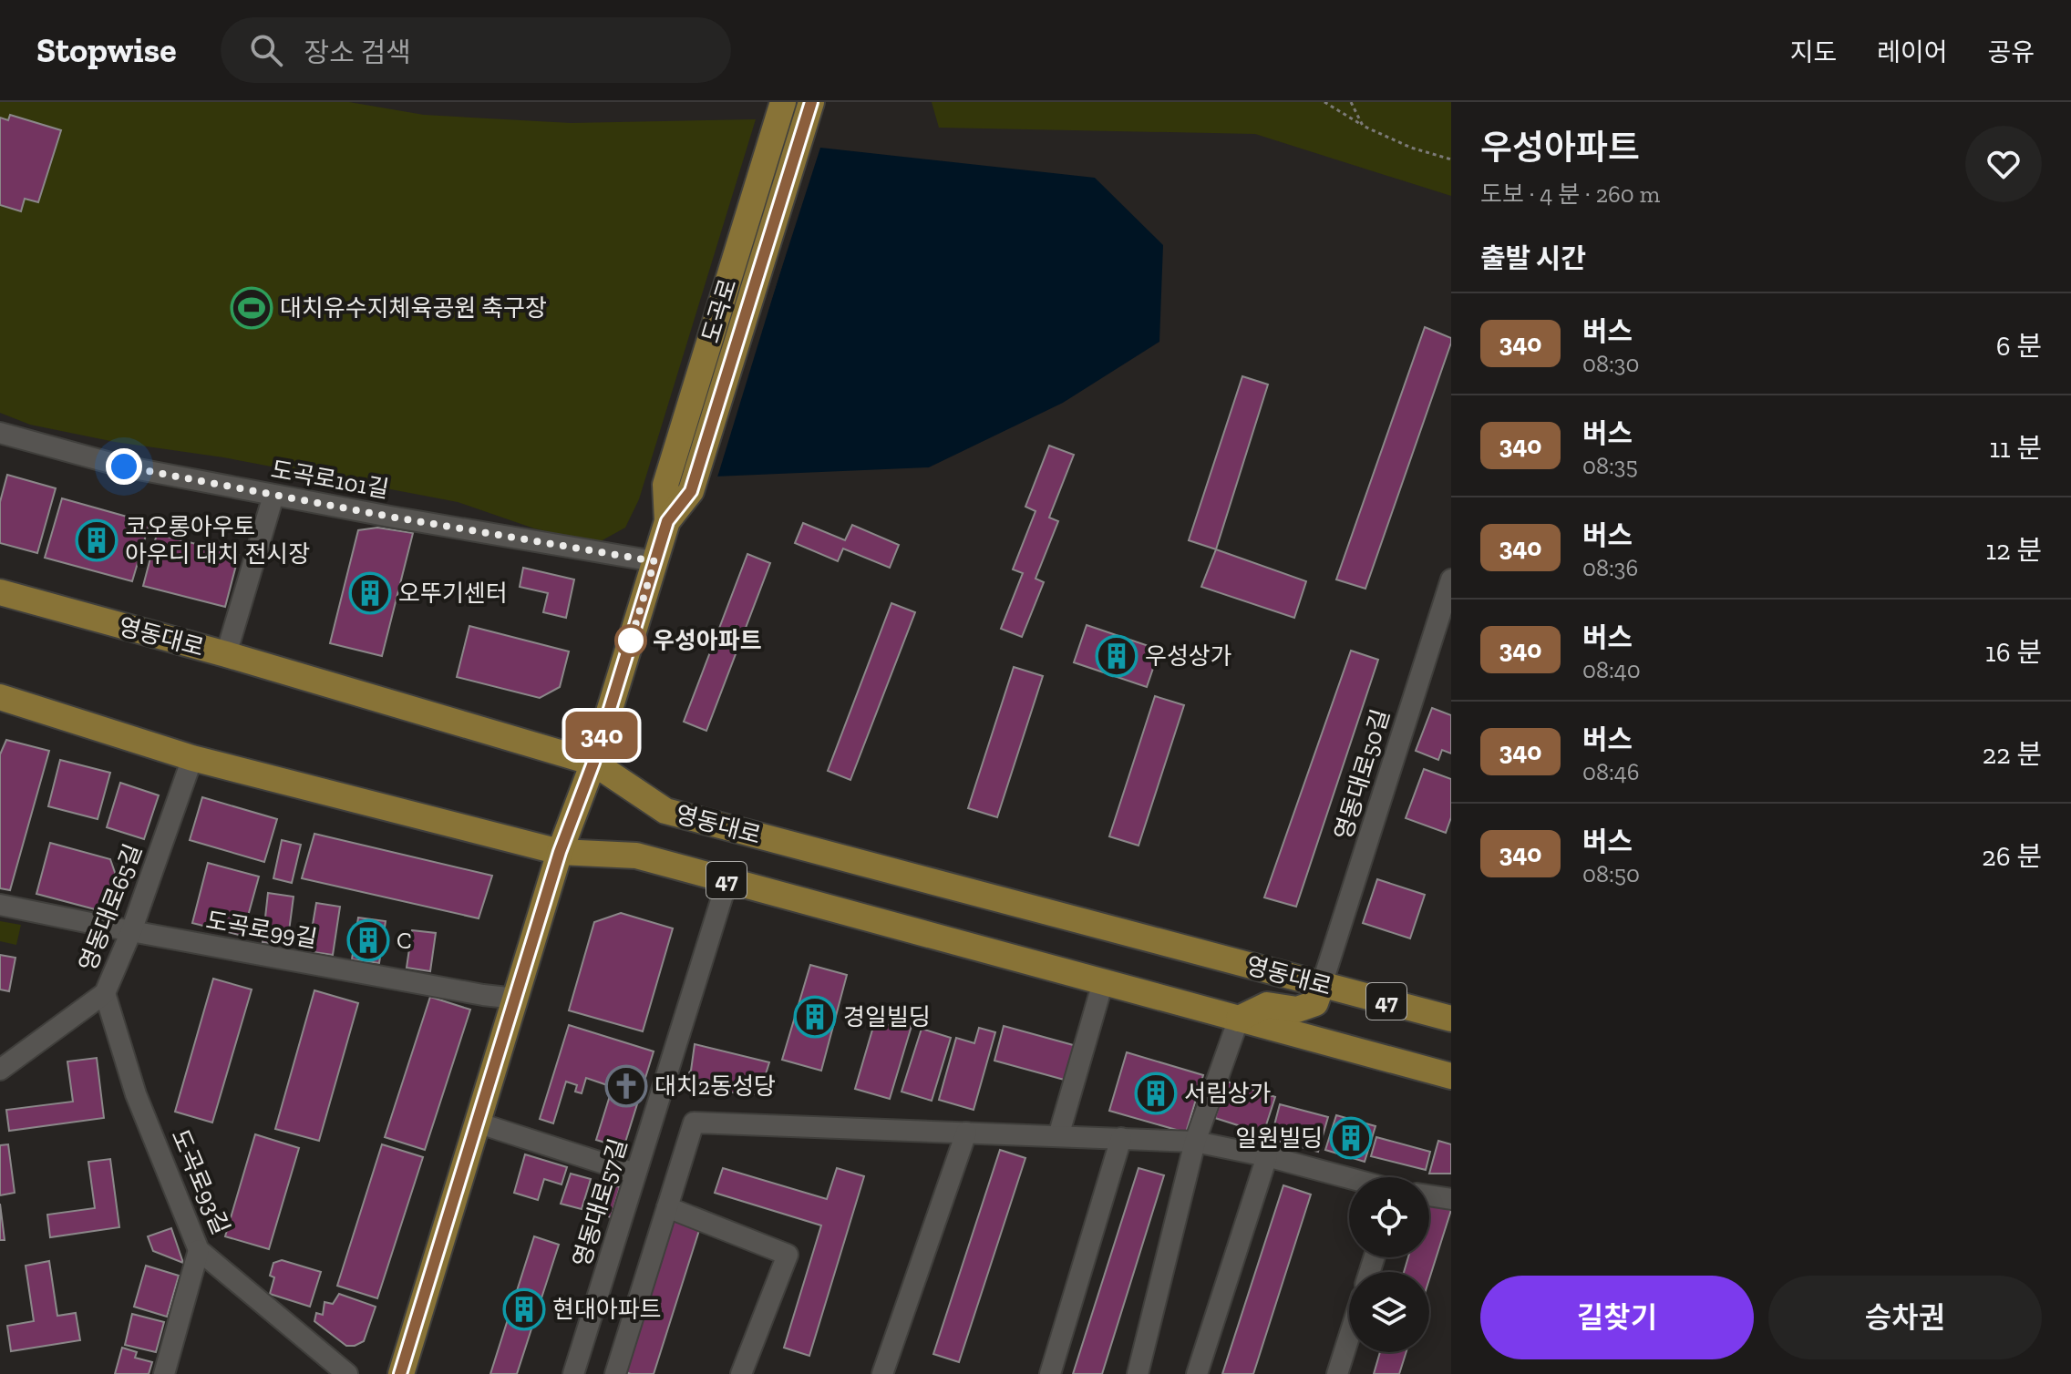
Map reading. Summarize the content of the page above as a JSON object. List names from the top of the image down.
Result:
{
  "streets": {
    "main road": ["도곡로", "영동대로", "47"],
    "street": [
      "도곡로101길",
      "영동대로50길",
      "영동대로65길",
      "도곡로99길",
      "도곡로93길",
      "영동대로57길"
    ]
  },
  "crossings": [
    ["도곡로", "도곡로101길"],
    ["도곡로", "영동대로"],
    ["도곡로", "47"],
    ["도곡로", "도곡로99길"],
    ["영동대로", "영동대로50길"],
    ["47", "영동대로65길"],
    ["47", "영동대로57길"],
    ["영동대로65길", "도곡로99길"],
    ["영동대로65길", "도곡로93길"]
  ],
  "places": {
    "sports": ["대치유수지체육공원 축구장"],
    "building": [
      "코오롱아우토 아우디 대치 전시장",
      "오뚜기센터",
      "우성상가",
      "C",
      "경일빌딩",
      "서림상가",
      "일원빌딩",
      "현대아파트"
    ],
    "other": ["우성아파트"],
    "church": ["대치2동성당"]
  },
  "lines": ["bus line 340"],
  "page": {
    "header": "Stopwise",
    "search": "장소 검색",
    "nav": ["지도", "레이어", "공유"],
    "on_map": "340",
    "heading": [
      ["우성아파트", "도보 · 4 분 · 260 m"],
      "출발 시간"
    ],
    "list": [
      {
        "mark": "340",
        "name": "버스",
        "note": "08:30",
        "value": "6 분"
      },
      {
        "mark": "340",
        "name": "버스",
        "note": "08:35",
        "value": "11 분"
      },
      {
        "mark": "340",
        "name": "버스",
        "note": "08:36",
        "value": "12 분"
      },
      {
        "mark": "340",
        "name": "버스",
        "note": "08:40",
        "value": "16 분"
      },
      {
        "mark": "340",
        "name": "버스",
        "note": "08:46",
        "value": "22 분"
      },
      {
        "mark": "340",
        "name": "버스",
        "note": "08:50",
        "value": "26 분"
      }
    ],
    "buttons": ["길찾기", "승차권"]
  }
}
